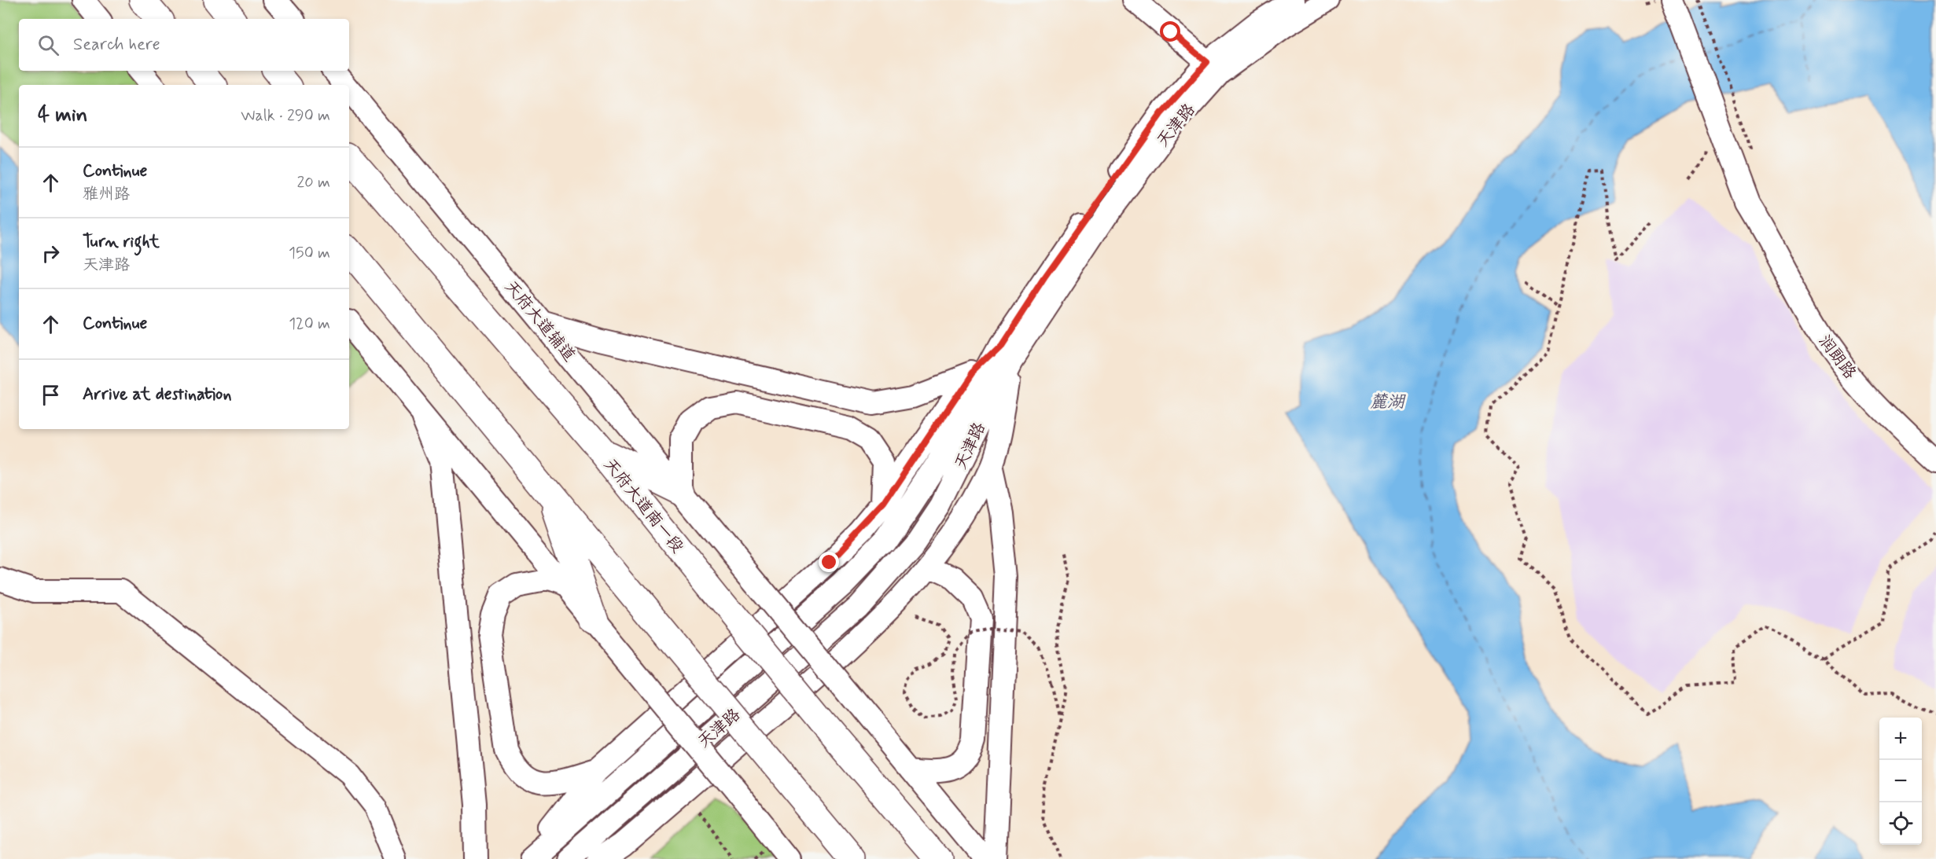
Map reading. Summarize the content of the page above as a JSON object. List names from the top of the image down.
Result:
{
  "streets": {
    "highway": ["天府大道南一段"],
    "street": ["天津路", "天府大道辅道", "润朗路"]
  },
  "water": ["麓湖"],
  "page": {
    "search": "Search here",
    "heading": ["4 min", "Walk · 290 m"],
    "list": [
      ["Continue", "雅州路", "20 m"],
      ["Turn right", "天津路", "150 m"],
      ["Continue", "120 m"],
      "Arrive at destination"
    ],
    "map_buttons": ["+", "−"]
  }
}
